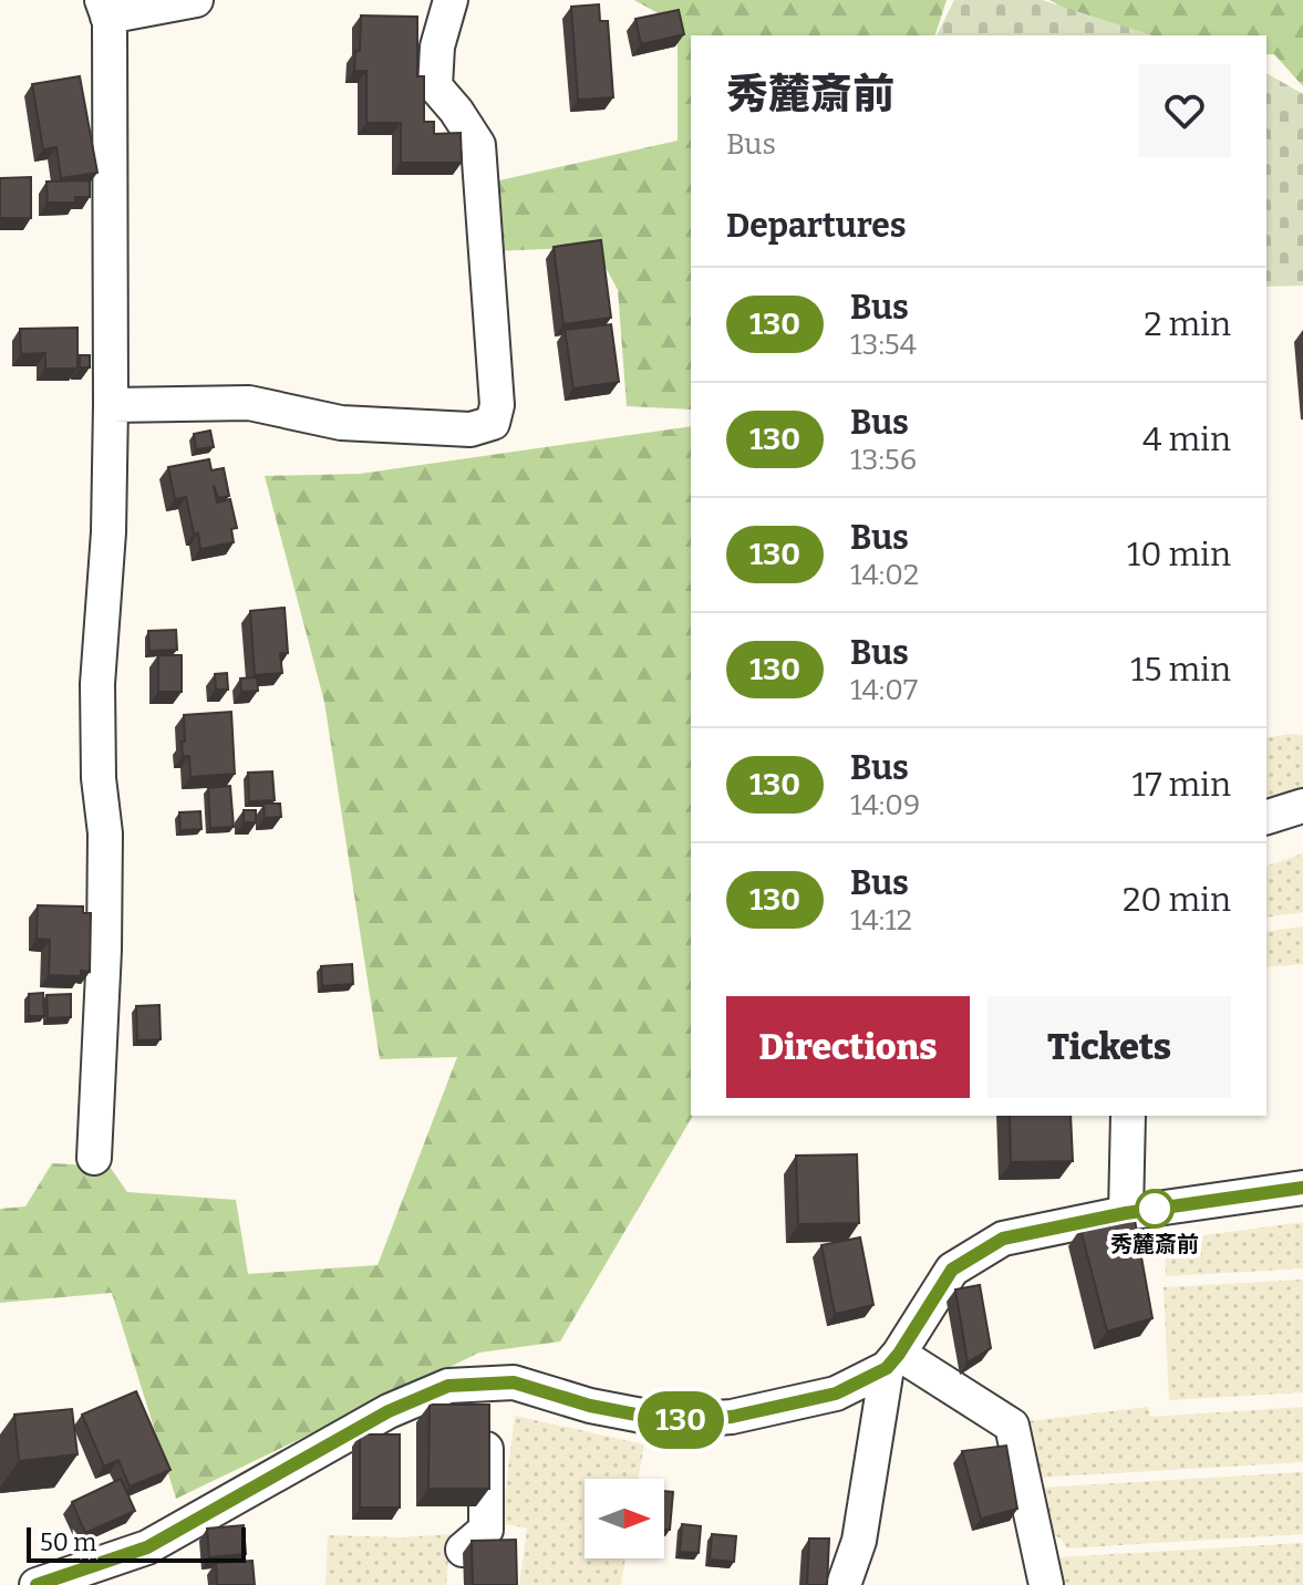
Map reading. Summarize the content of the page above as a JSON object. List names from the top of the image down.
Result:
{
  "places": ["秀麓斎前"],
  "lines": ["bus line 130"],
  "scale_bar": "50 m",
  "north": "right",
  "page": {
    "on_map": "130",
    "heading": [
      ["秀麓斎前", "Bus"],
      "Departures"
    ],
    "list": [
      {
        "mark": "130",
        "name": "Bus",
        "note": "13:54",
        "value": "2 min"
      },
      {
        "mark": "130",
        "name": "Bus",
        "note": "13:56",
        "value": "4 min"
      },
      {
        "mark": "130",
        "name": "Bus",
        "note": "14:02",
        "value": "10 min"
      },
      {
        "mark": "130",
        "name": "Bus",
        "note": "14:07",
        "value": "15 min"
      },
      {
        "mark": "130",
        "name": "Bus",
        "note": "14:09",
        "value": "17 min"
      },
      {
        "mark": "130",
        "name": "Bus",
        "note": "14:12",
        "value": "20 min"
      }
    ],
    "buttons": ["Directions", "Tickets"],
    "scale": "50 m"
  }
}
